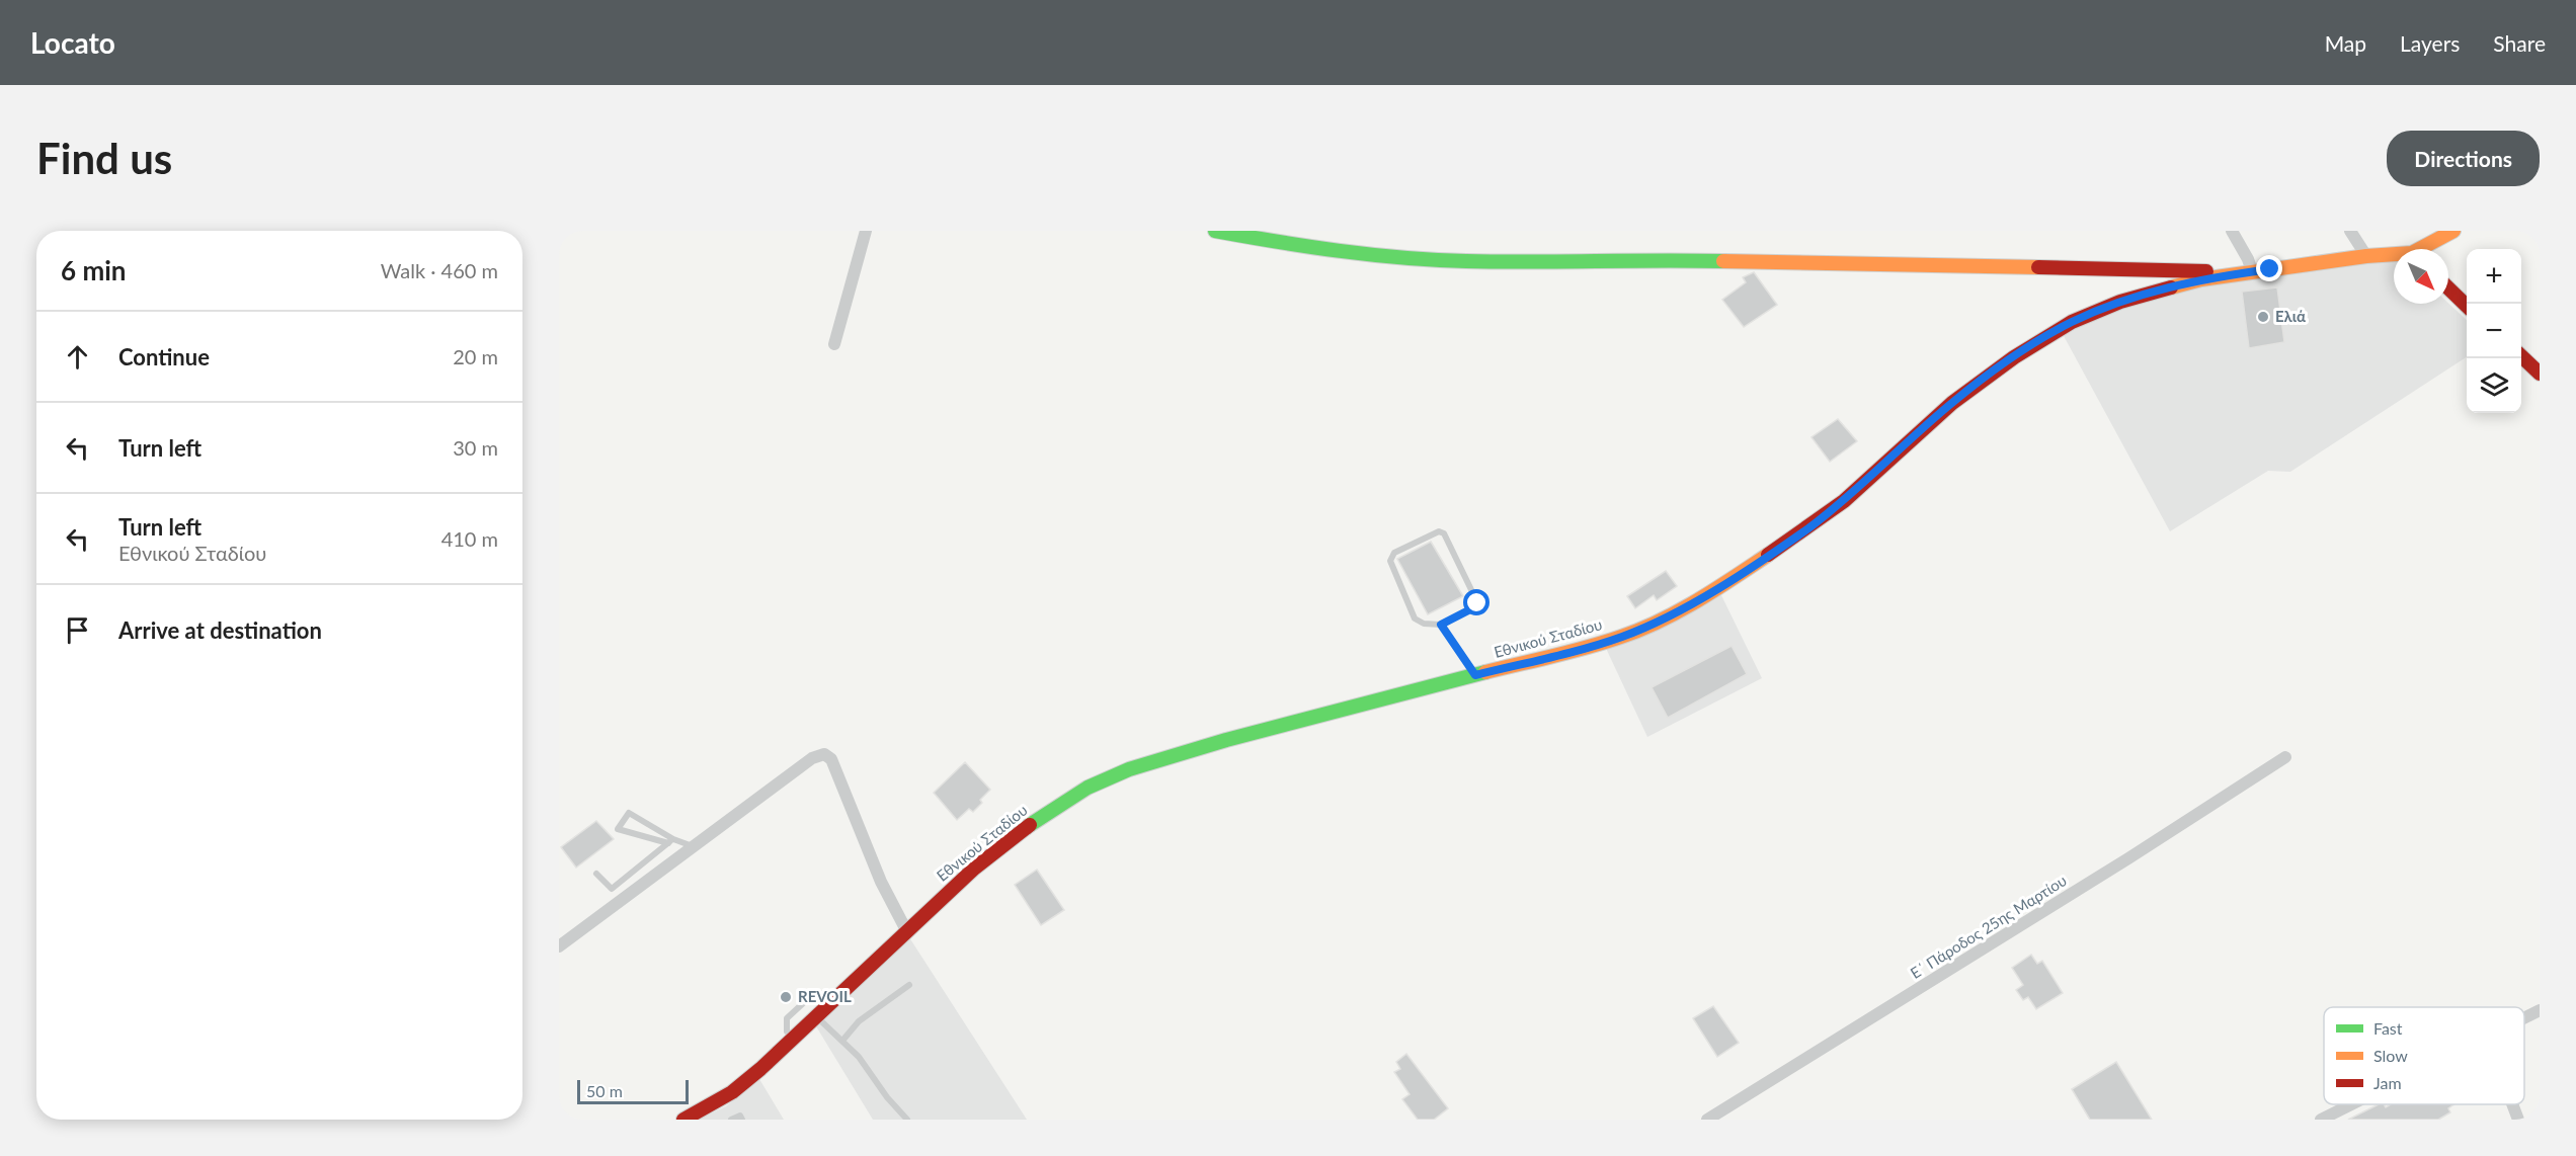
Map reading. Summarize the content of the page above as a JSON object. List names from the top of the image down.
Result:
{
  "streets": {
    "street": ["Εθνικού Σταδίου", "Ε΄ Πάροδος 25ης Μαρτίου"]
  },
  "places": ["Ελιά", "REVOIL"],
  "legend": ["Fast", "Slow", "Jam"],
  "scale_bar": "50 m",
  "north": "bottom right",
  "page": {
    "header": "Locato",
    "nav": ["Map", "Layers", "Share"],
    "buttons": "Directions",
    "title": "Find us",
    "heading": ["6 min", "Walk · 460 m"],
    "map_buttons": ["+", "−"],
    "list": [
      ["Continue", "20 m"],
      ["Turn left", "30 m"],
      ["Turn left", "Εθνικού Σταδίου", "410 m"],
      "Arrive at destination"
    ],
    "scale": "50 m"
  }
}
